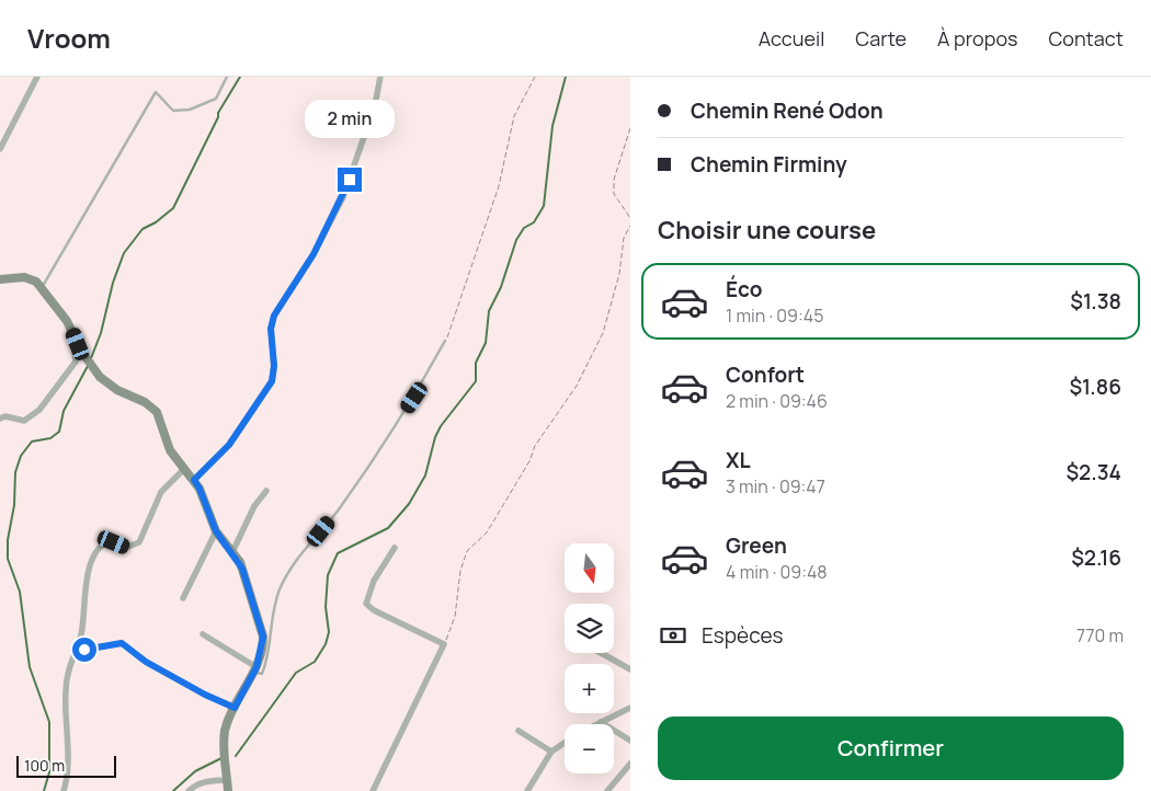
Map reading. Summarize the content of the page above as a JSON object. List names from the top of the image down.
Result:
{
  "scale_bar": "100 m",
  "north": "bottom",
  "page": {
    "header": "Vroom",
    "nav": [
      "Accueil",
      "Carte",
      "À propos",
      "Contact"
    ],
    "banner": ["Chemin René Odon", "Chemin Firminy"],
    "bubble": "2 min",
    "heading": "Choisir une course",
    "list": [
      {
        "name": "Éco",
        "note": "1 min · 09:45",
        "value": "$1.38"
      },
      {
        "name": "Confort",
        "note": "2 min · 09:46",
        "value": "$1.86"
      },
      {
        "name": "XL",
        "note": "3 min · 09:47",
        "value": "$2.34"
      },
      {
        "name": "Green",
        "note": "4 min · 09:48",
        "value": "$2.16"
      }
    ],
    "map_buttons": ["+", "−"],
    "pay": ["Espèces", "770 m"],
    "buttons": "Confirmer",
    "scale": "100 m"
  }
}
